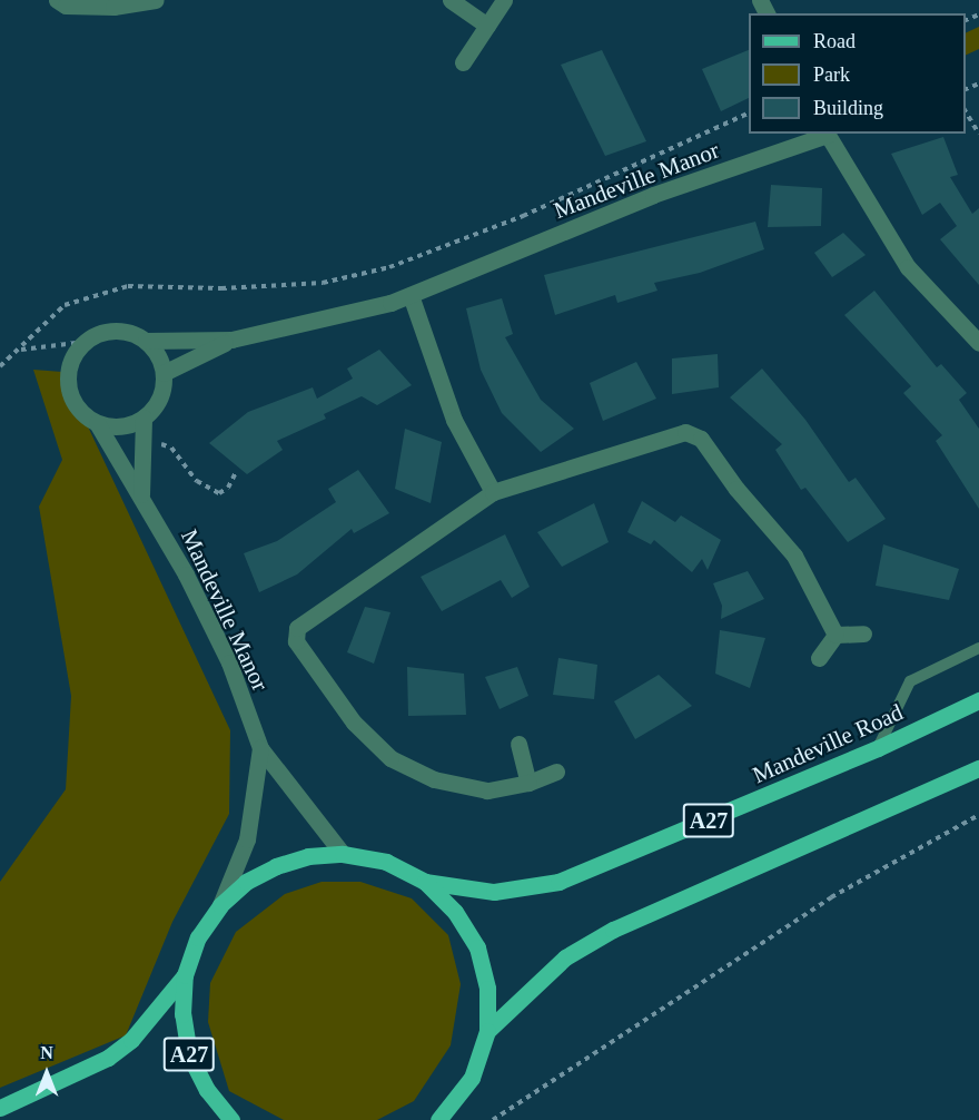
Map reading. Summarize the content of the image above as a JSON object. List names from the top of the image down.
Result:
{
  "streets": {
    "main road": ["Mandeville Road", "A27"],
    "street": ["Mandeville Manor"]
  },
  "crossings": [
    ["Mandeville Manor", "A27"],
    ["Mandeville Road", "A27"]
  ],
  "legend": ["Road", "Park", "Building"],
  "north": "top"
}
